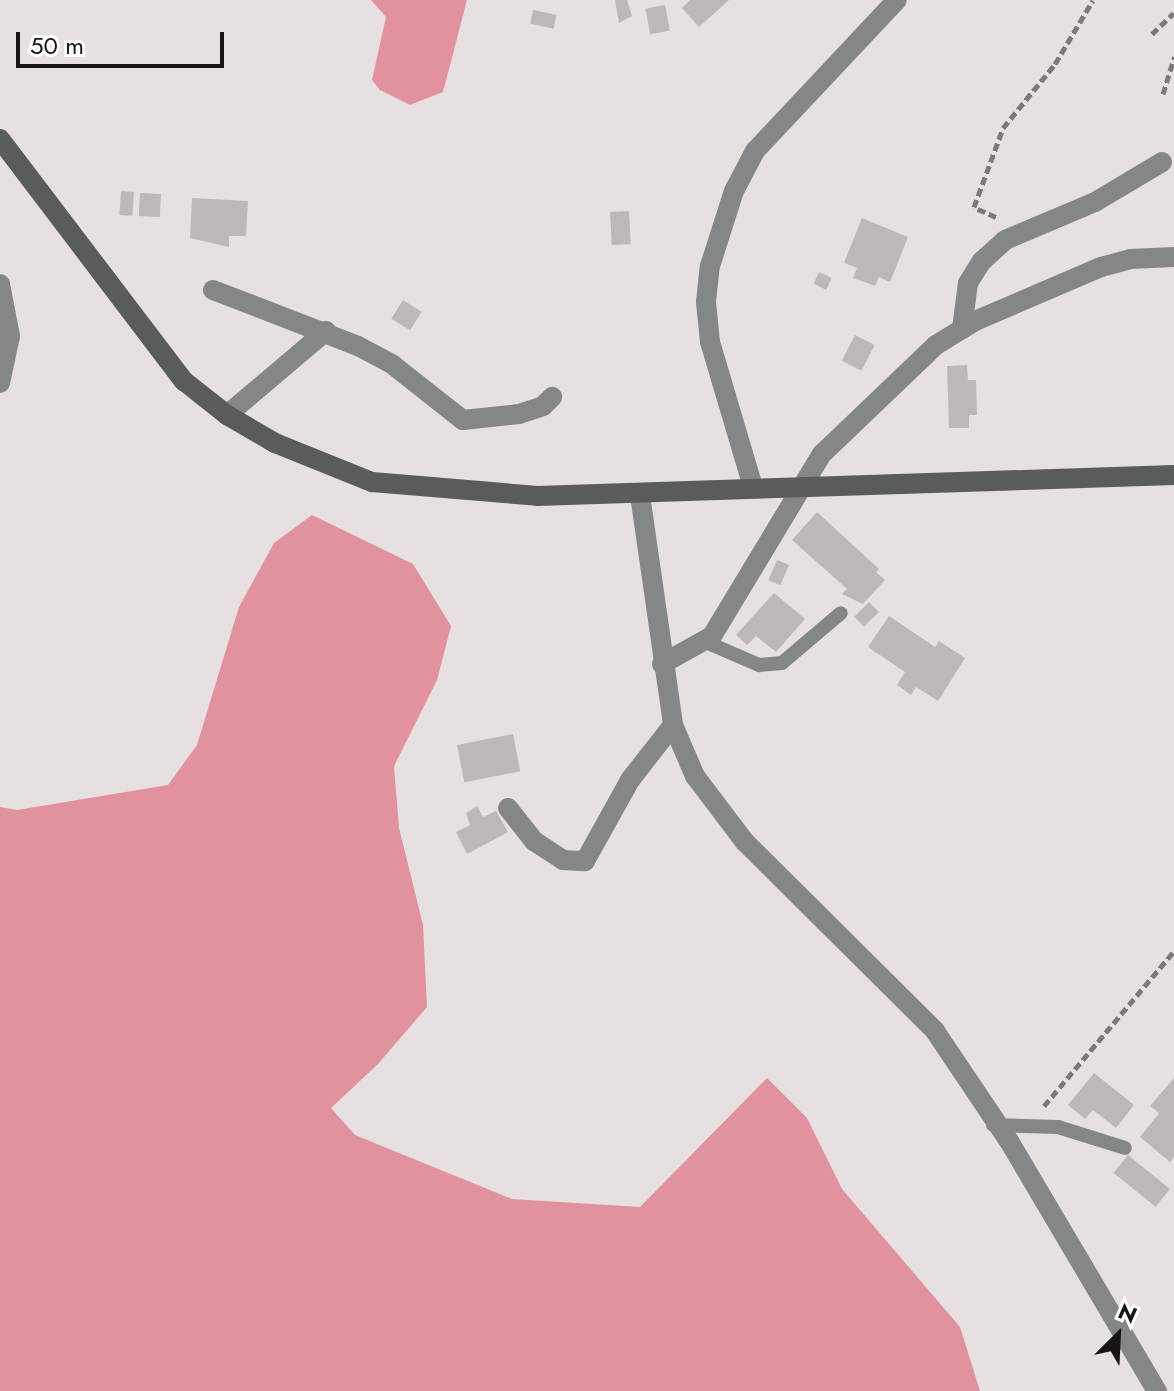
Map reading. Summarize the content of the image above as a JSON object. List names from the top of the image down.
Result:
{
  "scale_bar": "50 m",
  "north": "top right"
}
